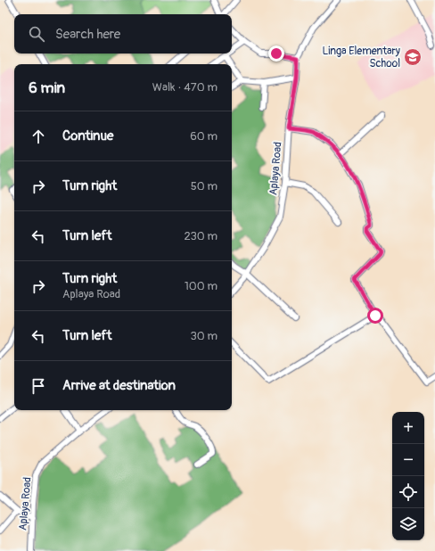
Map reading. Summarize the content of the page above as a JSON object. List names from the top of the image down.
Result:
{
  "streets": {
    "street": ["Aplaya Road"]
  },
  "places": {
    "school or university": ["Linga Elementary School"]
  },
  "page": {
    "search": "Search here",
    "heading": ["6 min", "Walk · 470 m"],
    "list": [
      ["Continue", "60 m"],
      ["Turn right", "50 m"],
      ["Turn left", "230 m"],
      ["Turn right", "Aplaya Road", "100 m"],
      ["Turn left", "30 m"],
      "Arrive at destination"
    ],
    "map_buttons": ["+", "−"]
  }
}
